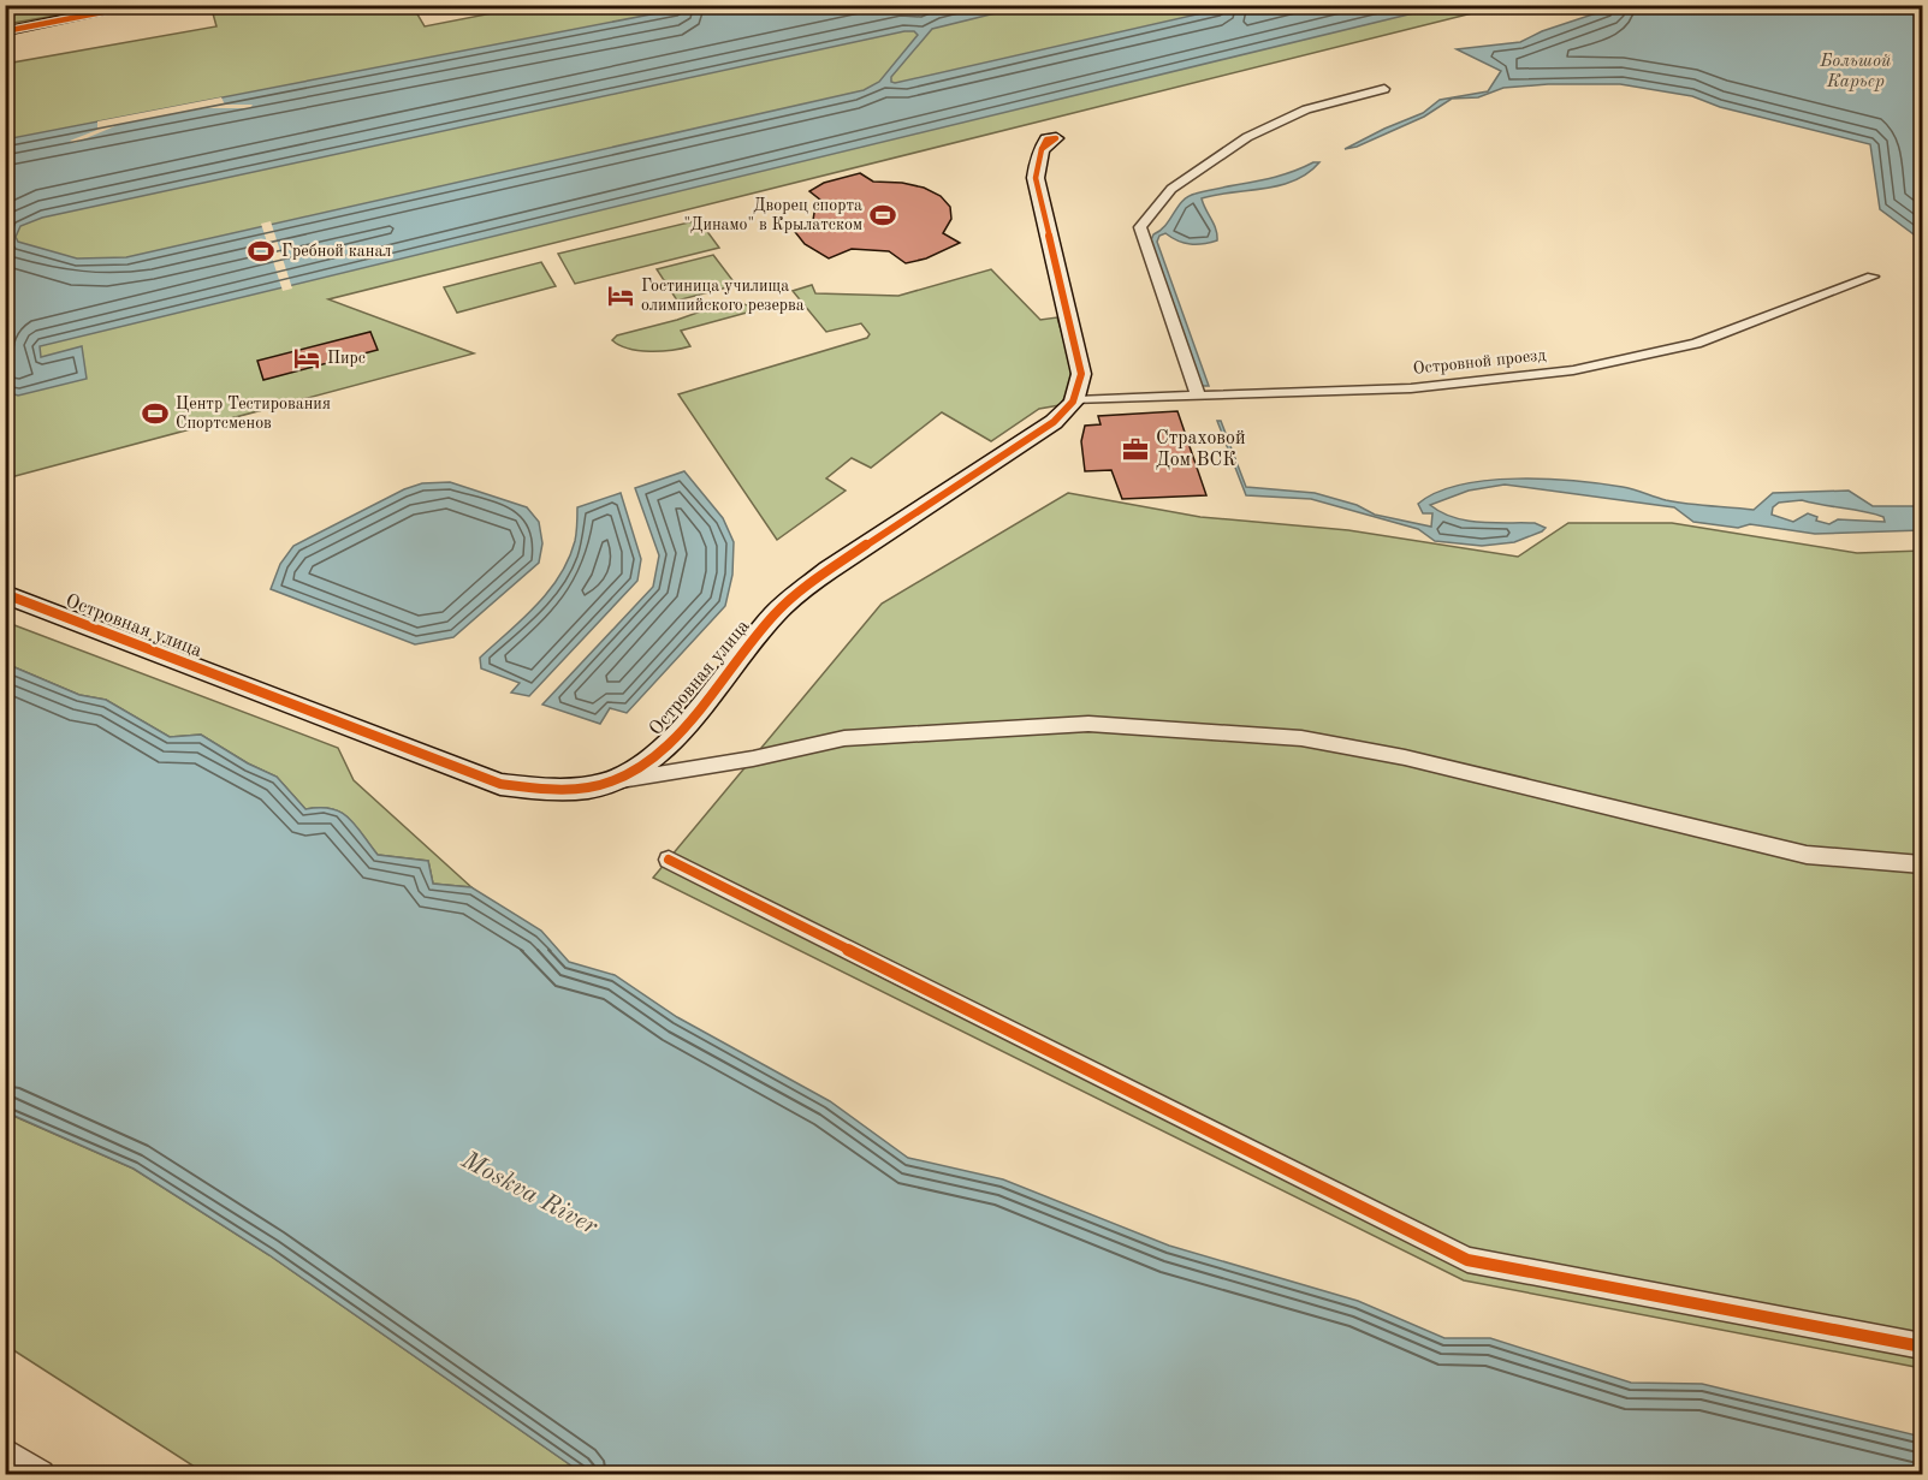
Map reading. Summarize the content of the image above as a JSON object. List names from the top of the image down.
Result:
{
  "streets": {
    "street": ["Островной проезд", "Островная улица"]
  },
  "crossings": [
    ["Островной проезд", "Островная улица"]
  ],
  "water": ["Большой Карьер", "Moskva River"],
  "places": {
    "sports": ["Дворец спорта \"Динамо\" в Крылатском", "Гребной канал", "Центр Тестирования Спортсменов"],
    "hotel": ["Гостиница училища олимпийского резерва", "Пирс"],
    "office": ["Страховой Дом ВСК"]
  }
}
